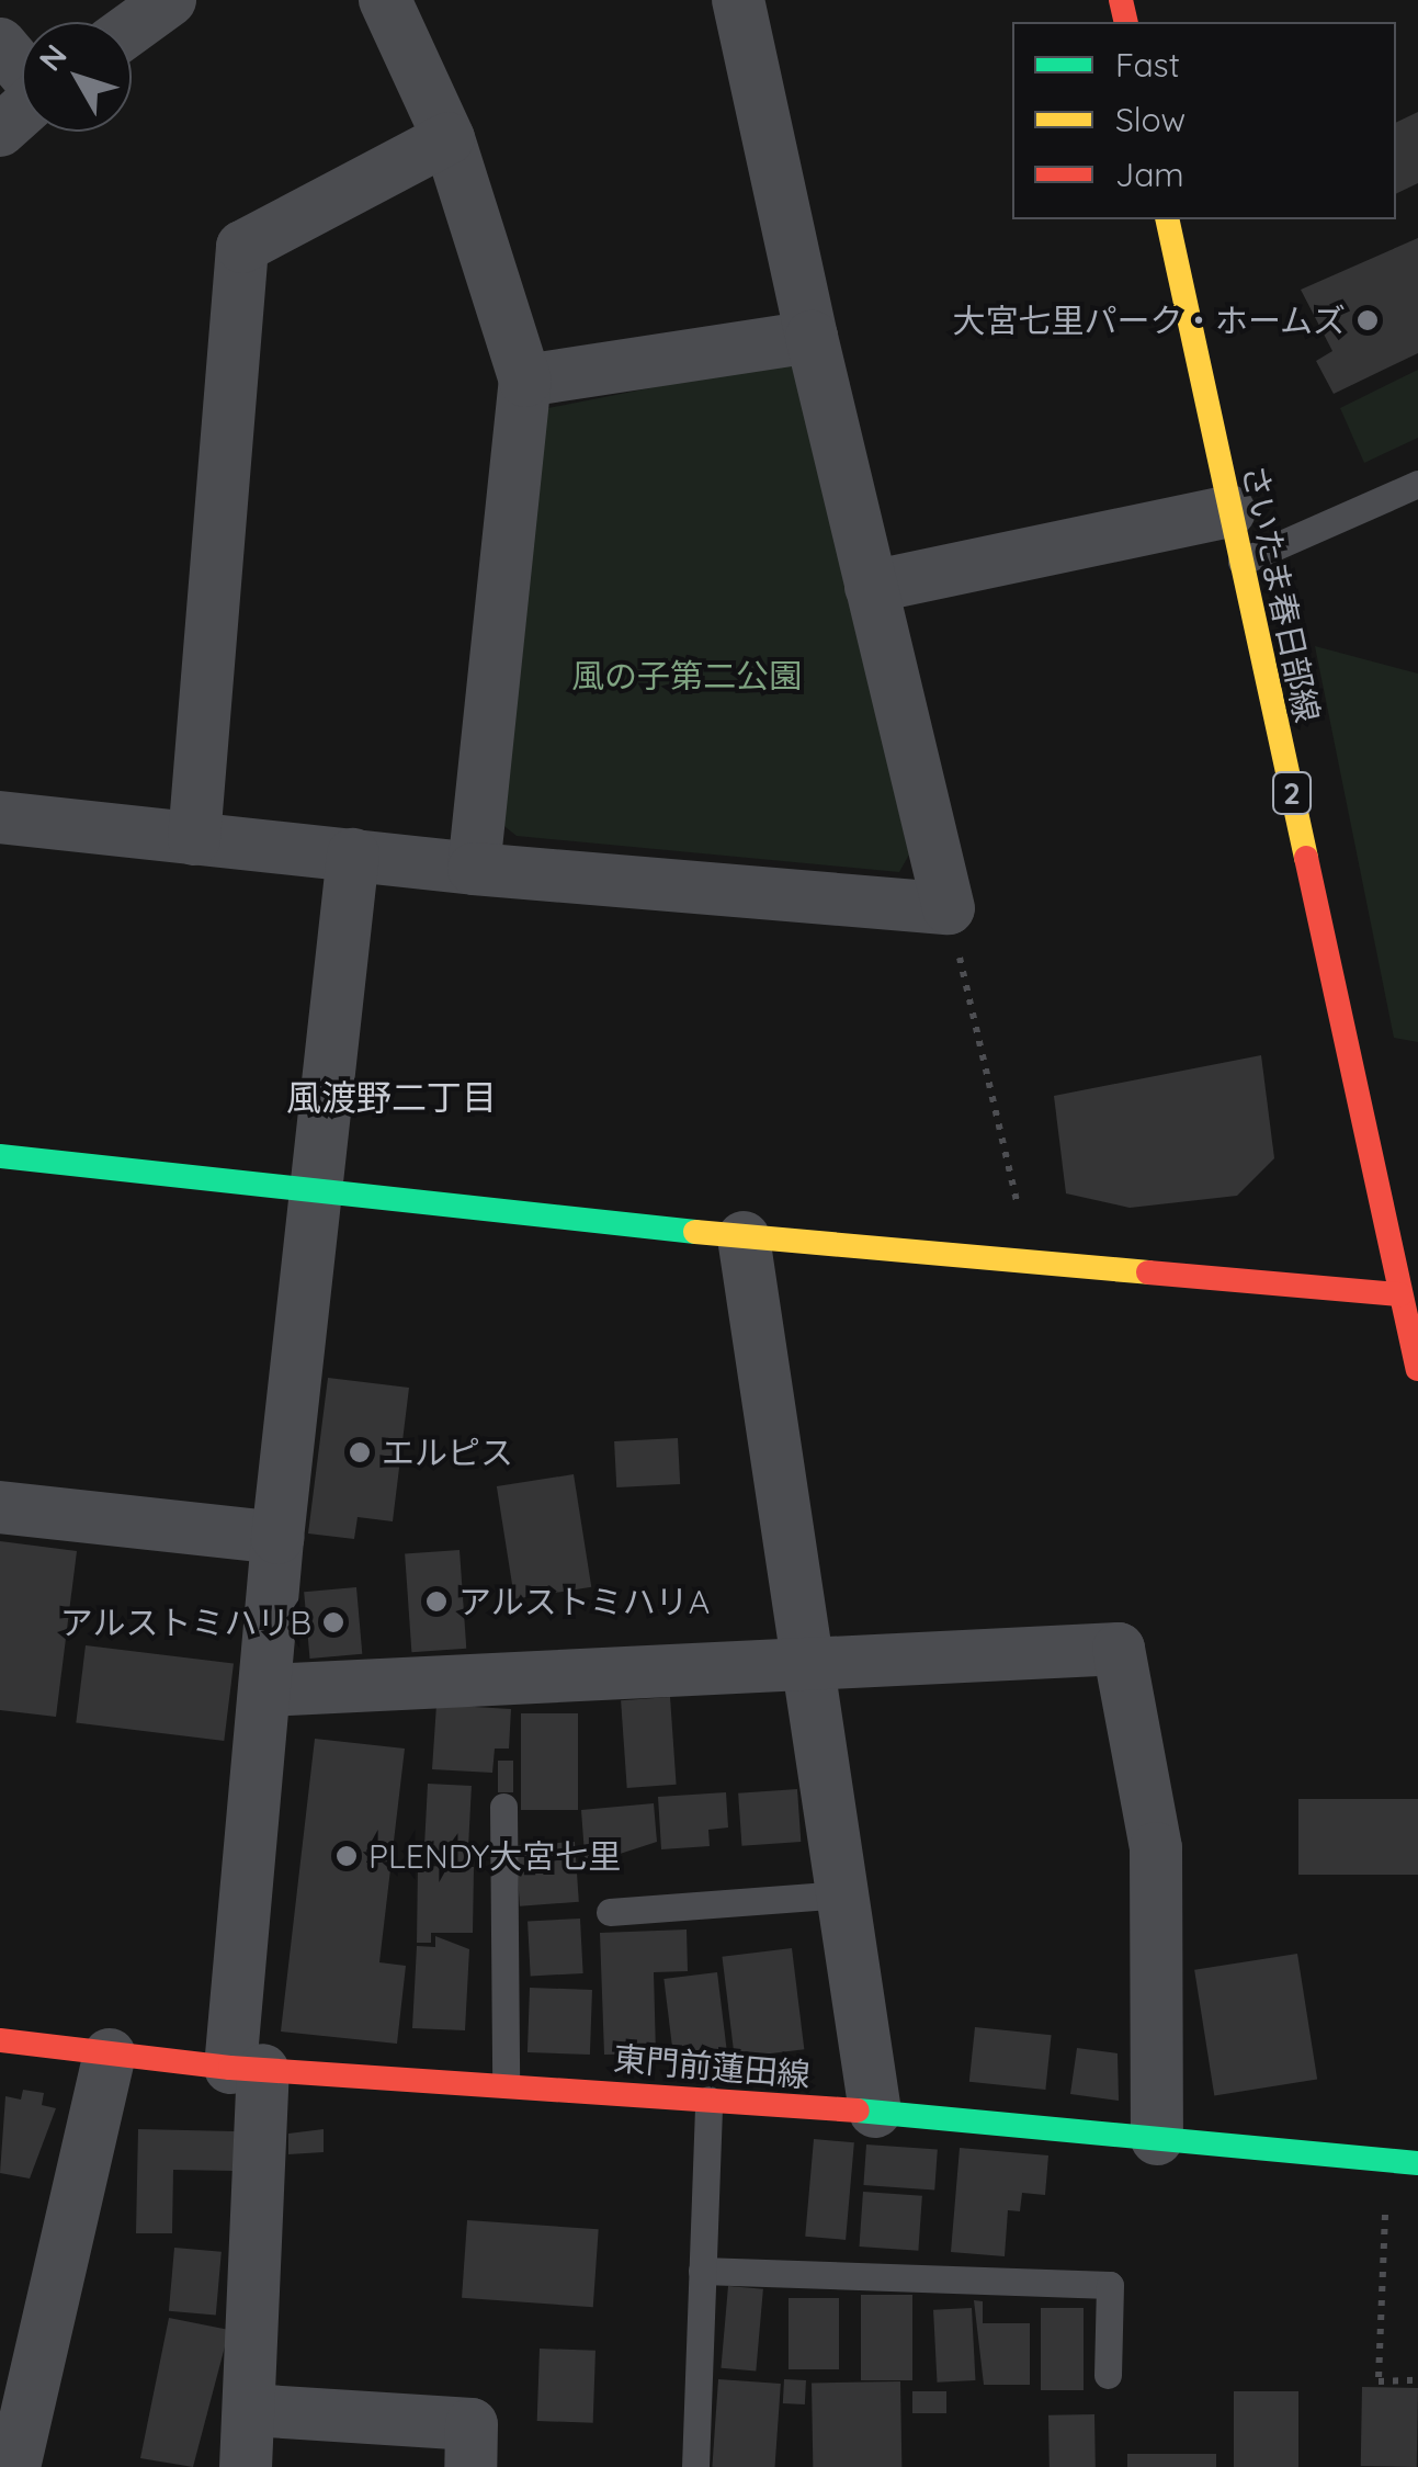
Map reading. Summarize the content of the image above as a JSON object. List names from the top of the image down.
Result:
{
  "streets": {
    "main road": ["さいたま春日部線", "2", "東門前蓮田線"]
  },
  "districts": ["風渡野二丁目"],
  "parks": ["風の子第二公園"],
  "places": [
    "大宮七里パーク・ホームズ",
    "エルピス",
    "アルストミハリA",
    "アルストミハリB",
    "PLENDY大宮七里"
  ],
  "legend": ["Fast", "Slow", "Jam"],
  "north": "top left"
}
